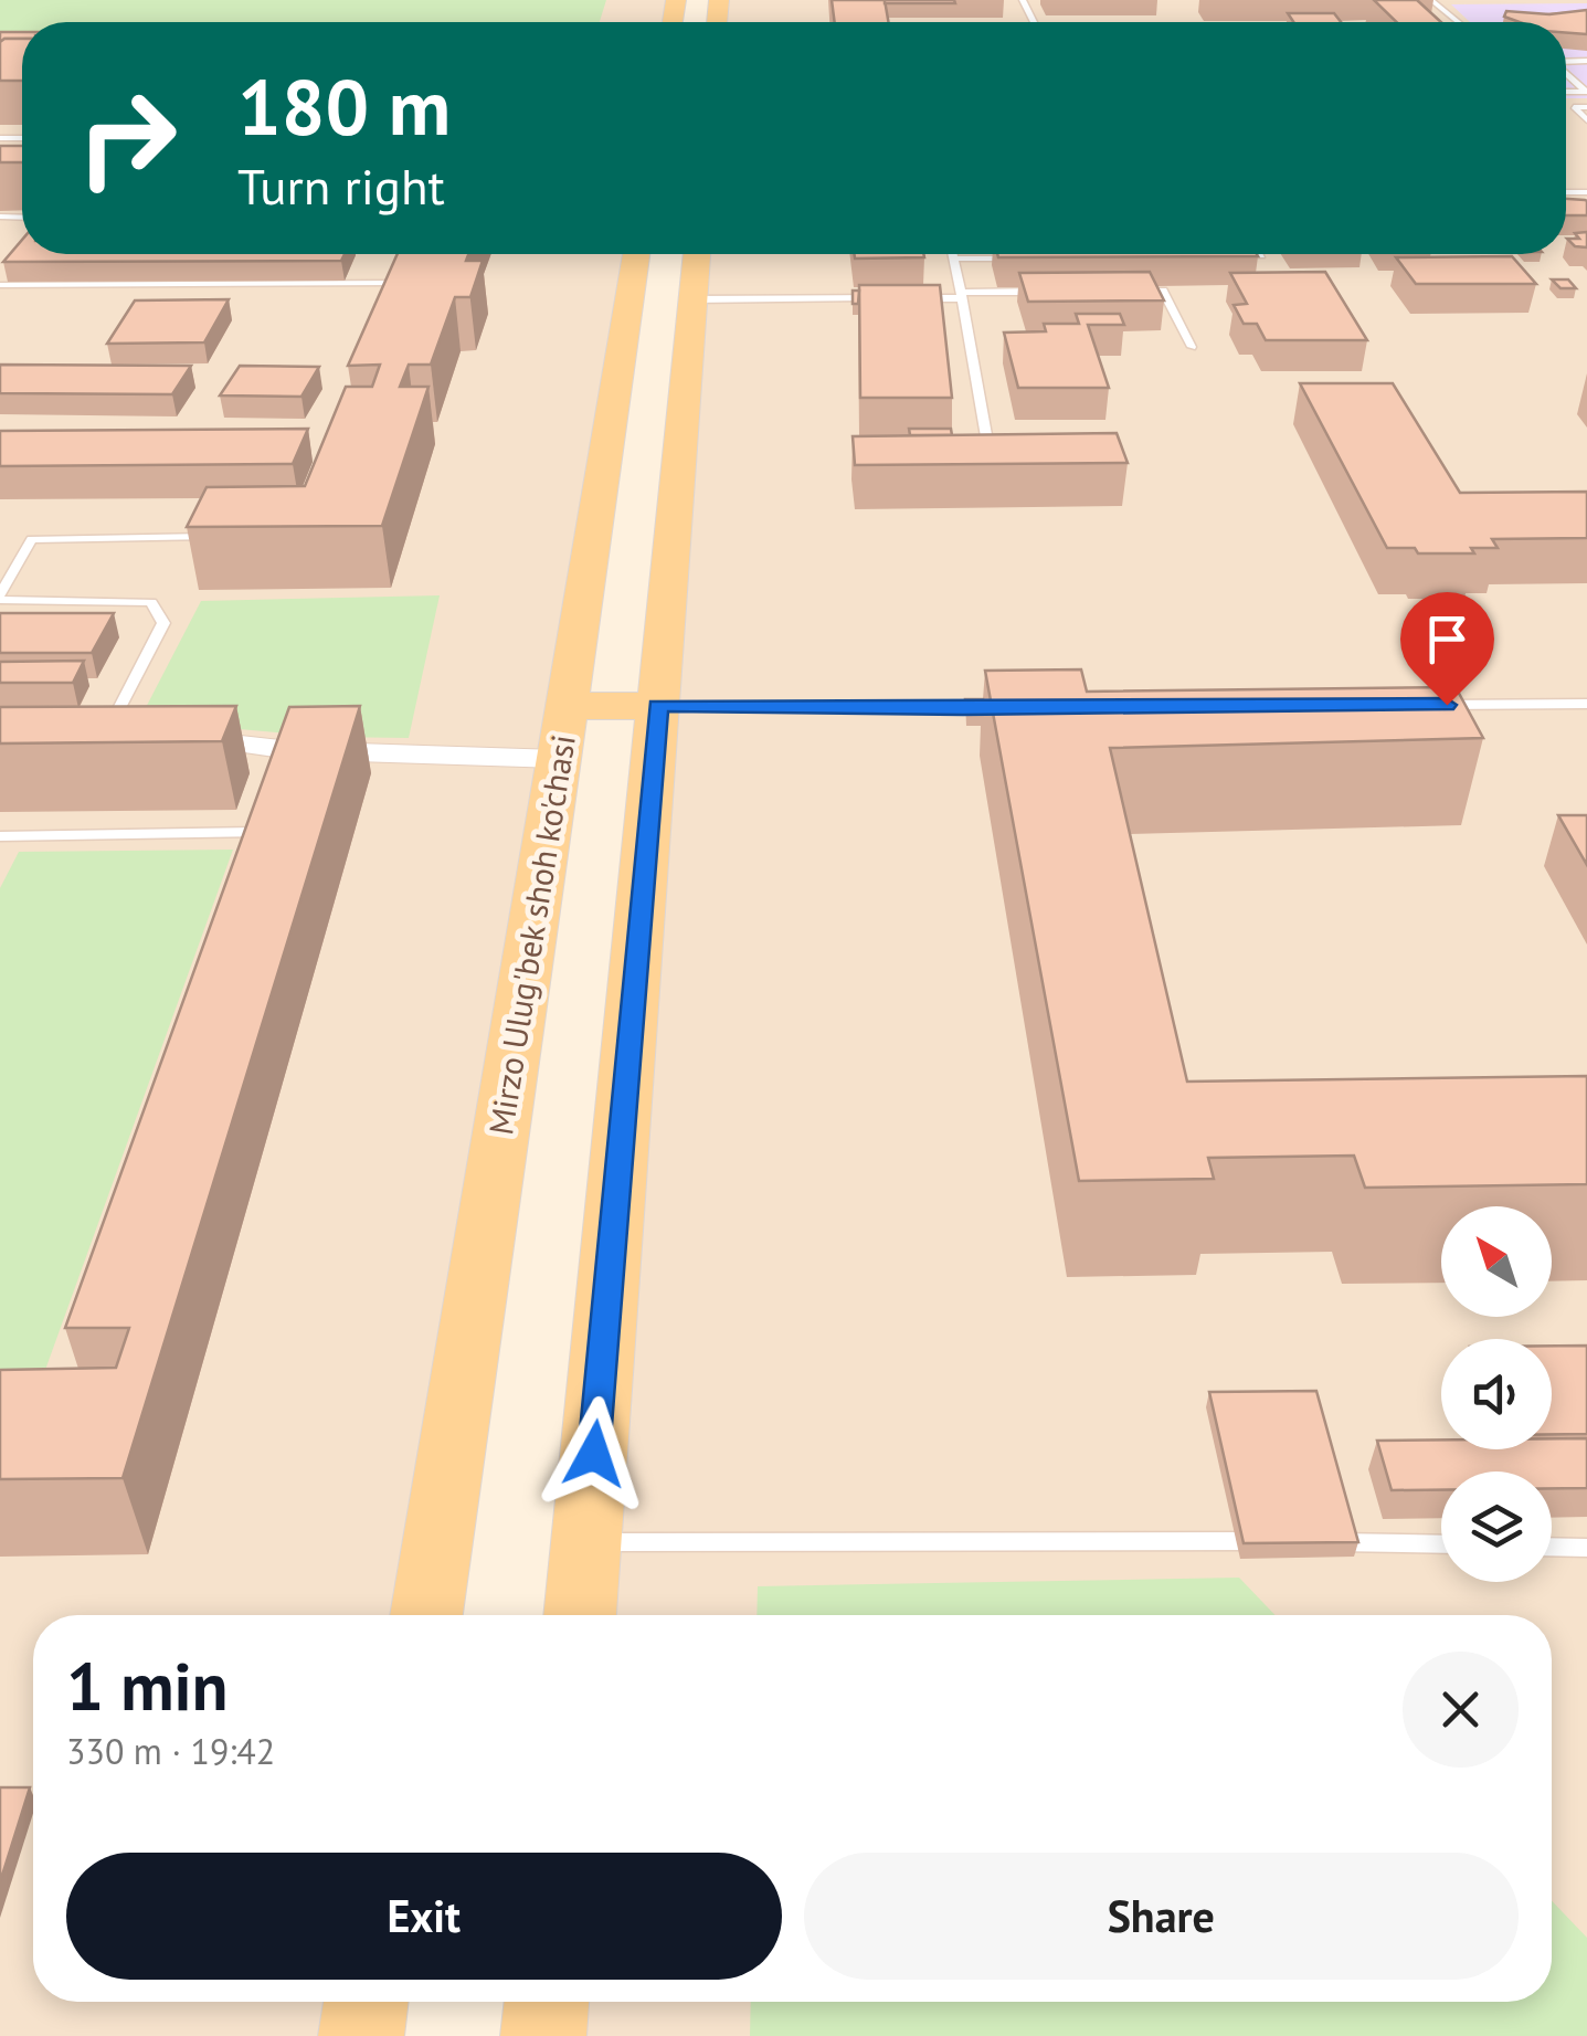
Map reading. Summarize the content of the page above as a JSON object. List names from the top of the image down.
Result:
{
  "streets": {
    "main road": ["Mirzo Ulug'bek shoh ko'chasi"]
  },
  "north": "top left",
  "page": {
    "turn": ["180 m", "Turn right"],
    "heading": ["1 min", "330 m · 19:42"],
    "buttons": ["Exit", "Share"]
  }
}
